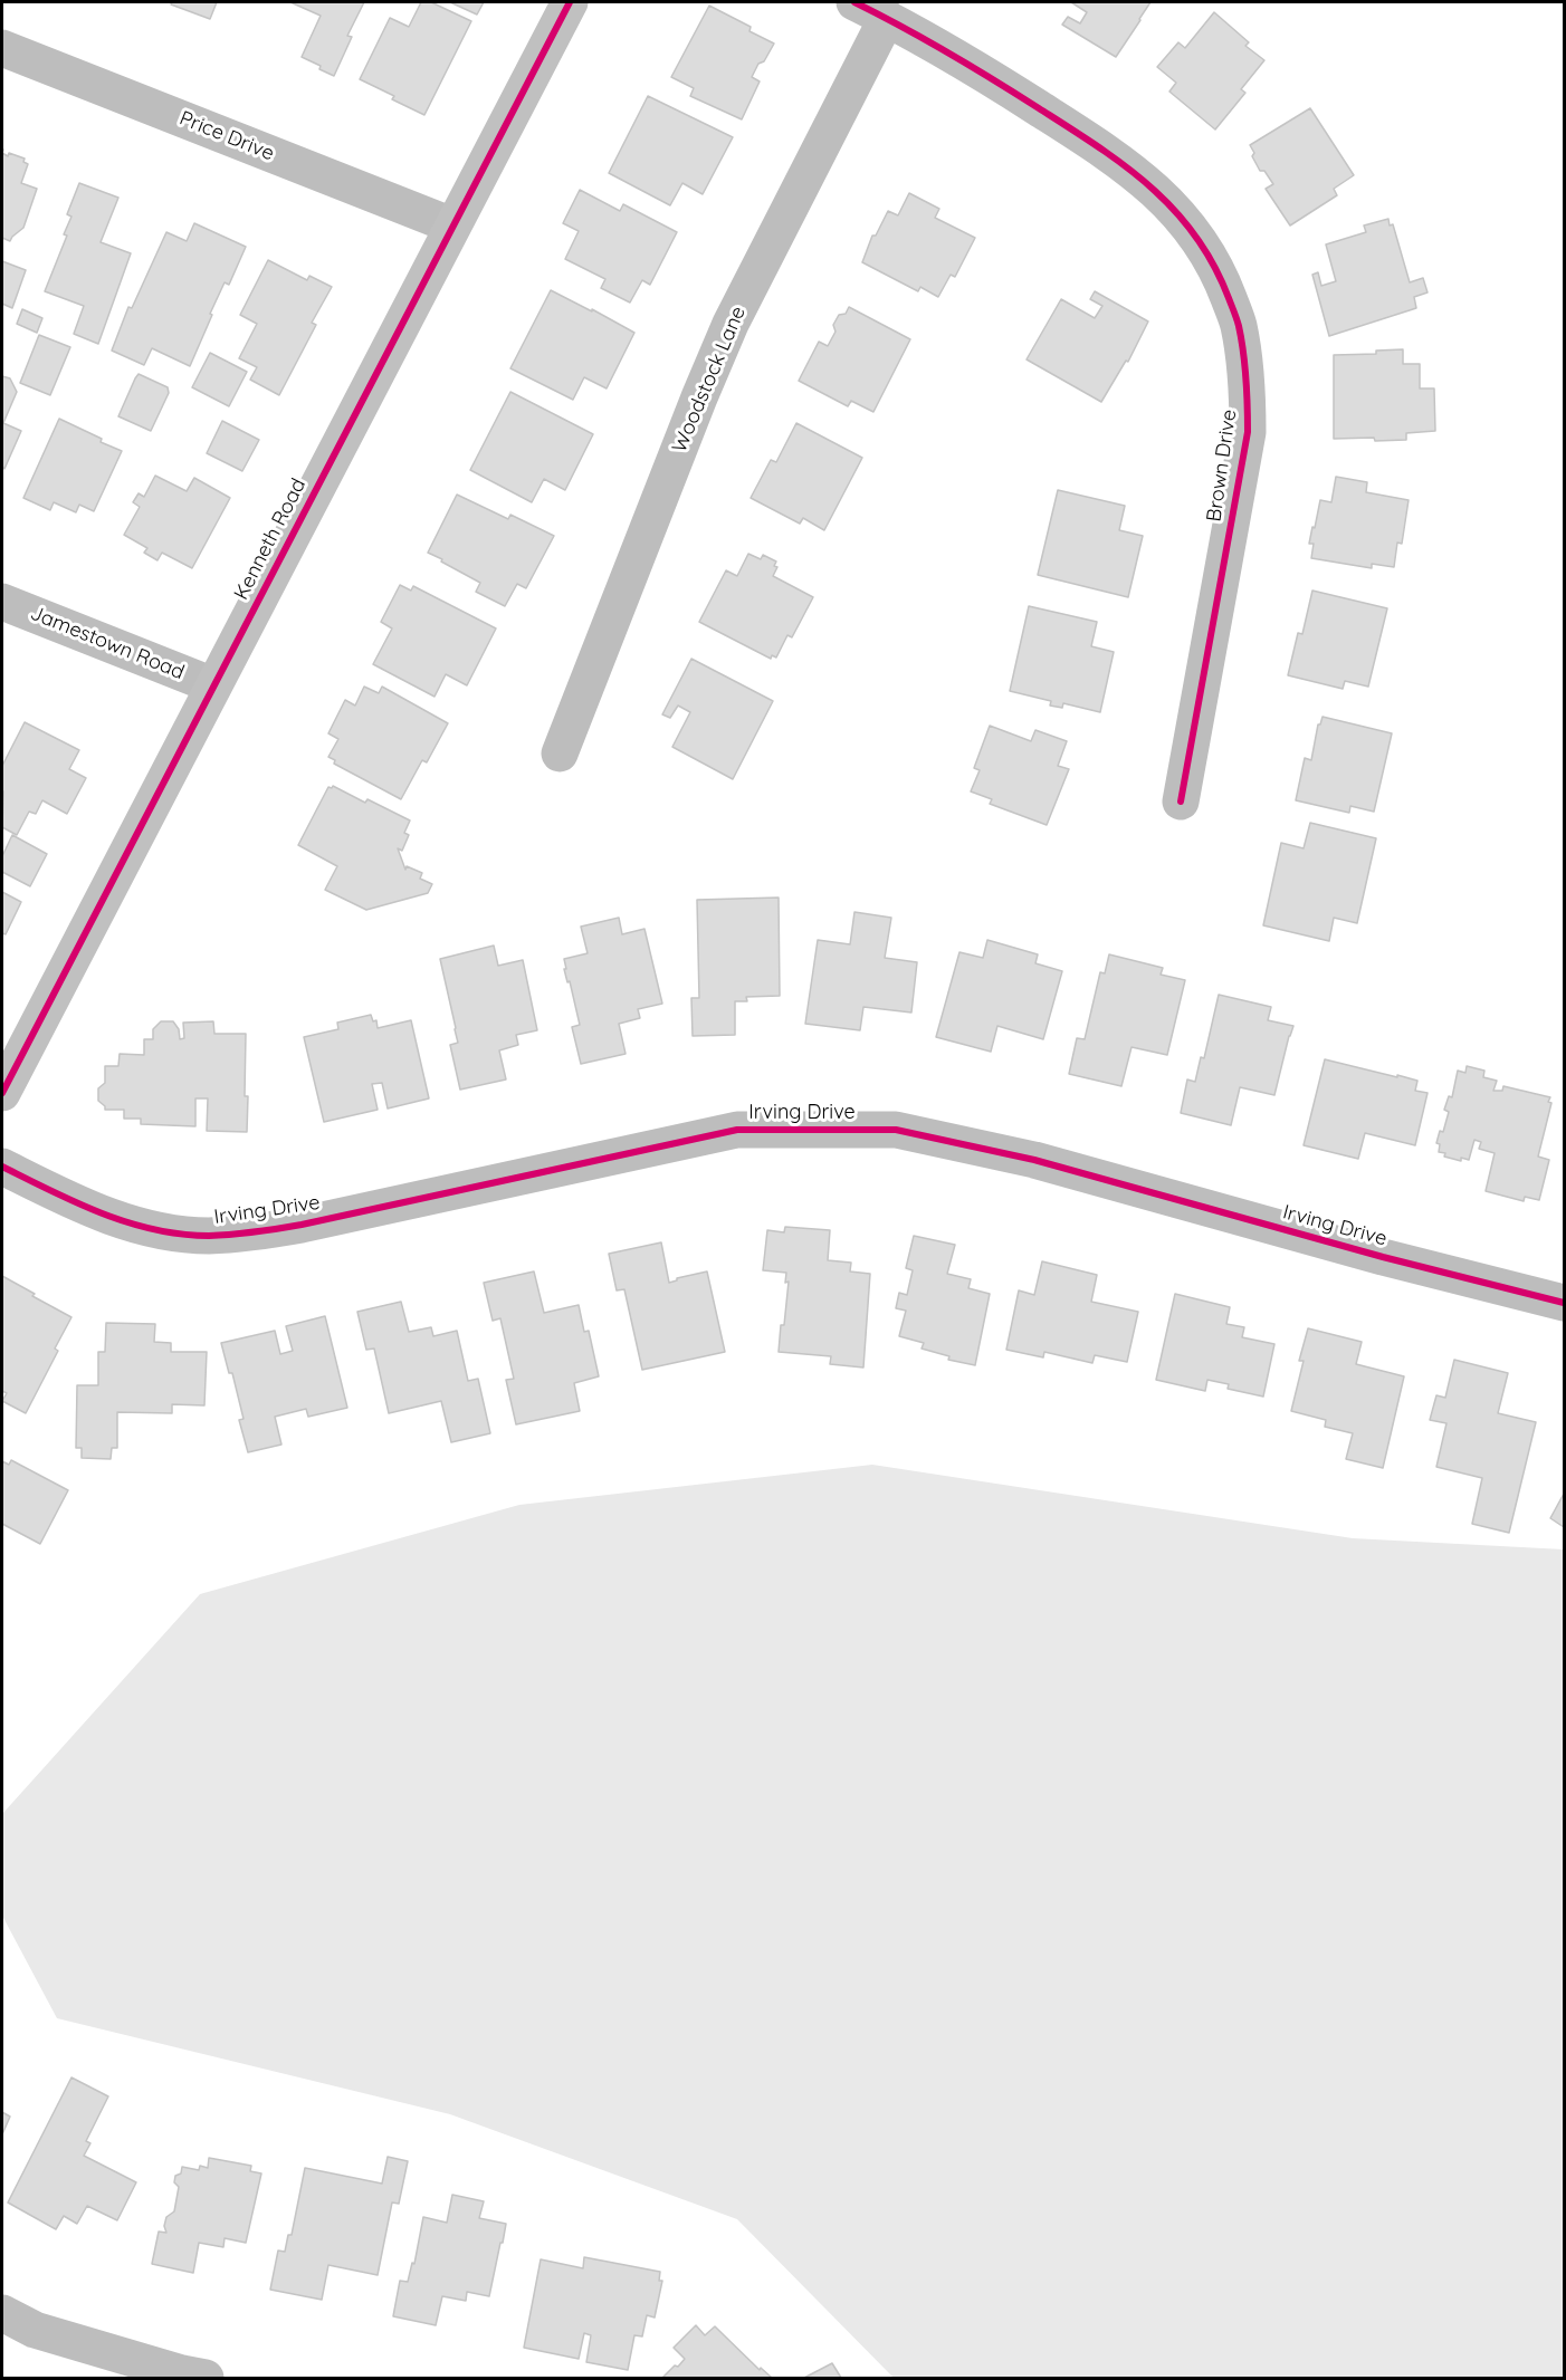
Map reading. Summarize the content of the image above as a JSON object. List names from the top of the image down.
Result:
{
  "streets": {
    "street": [
      "Price Drive",
      "Woodstock Lane",
      "Brown Drive",
      "Kenneth Road",
      "Jamestown Road",
      "Irving Drive"
    ]
  },
  "crossings": [
    ["Price Drive", "Kenneth Road"],
    ["Woodstock Lane", "Brown Drive"],
    ["Kenneth Road", "Jamestown Road"]
  ]
}
